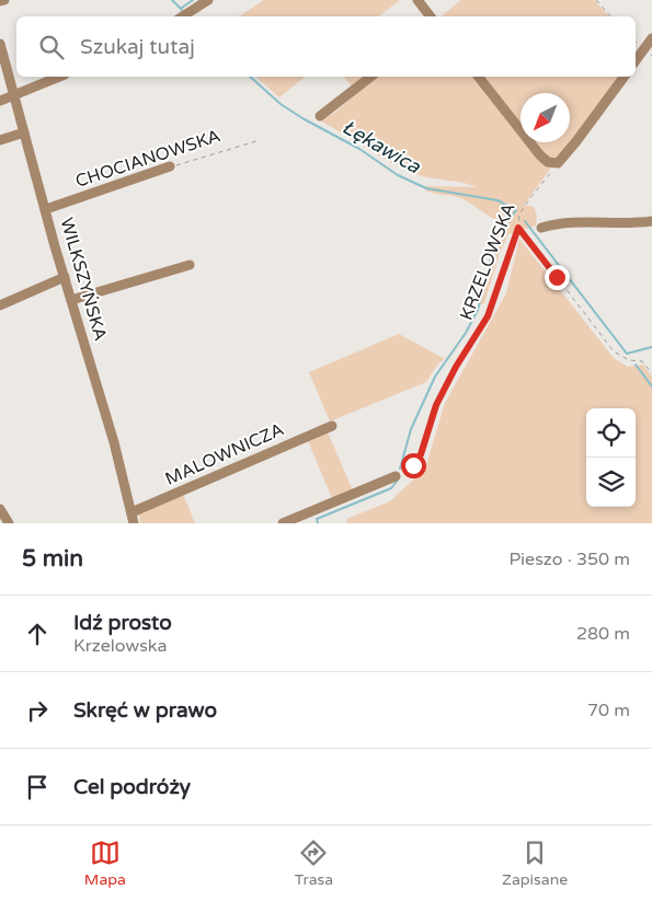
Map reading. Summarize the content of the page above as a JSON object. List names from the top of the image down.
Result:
{
  "streets": {
    "street": ["CHOCIANOWSKA", "WILKSZYŃSKA", "MALOWNICZA"],
    "path": ["KRZELOWSKA"]
  },
  "crossings": [
    ["CHOCIANOWSKA", "WILKSZYŃSKA"],
    ["WILKSZYŃSKA", "MALOWNICZA"]
  ],
  "water": ["Łękawica"],
  "north": "bottom left",
  "page": {
    "search": "Szukaj tutaj",
    "heading": ["5 min", "Pieszo · 350 m"],
    "list": [
      ["Idź prosto", "Krzelowska", "280 m"],
      ["Skręć w prawo", "70 m"],
      "Cel podróży"
    ],
    "nav": ["Mapa", "Trasa", "Zapisane"]
  }
}
